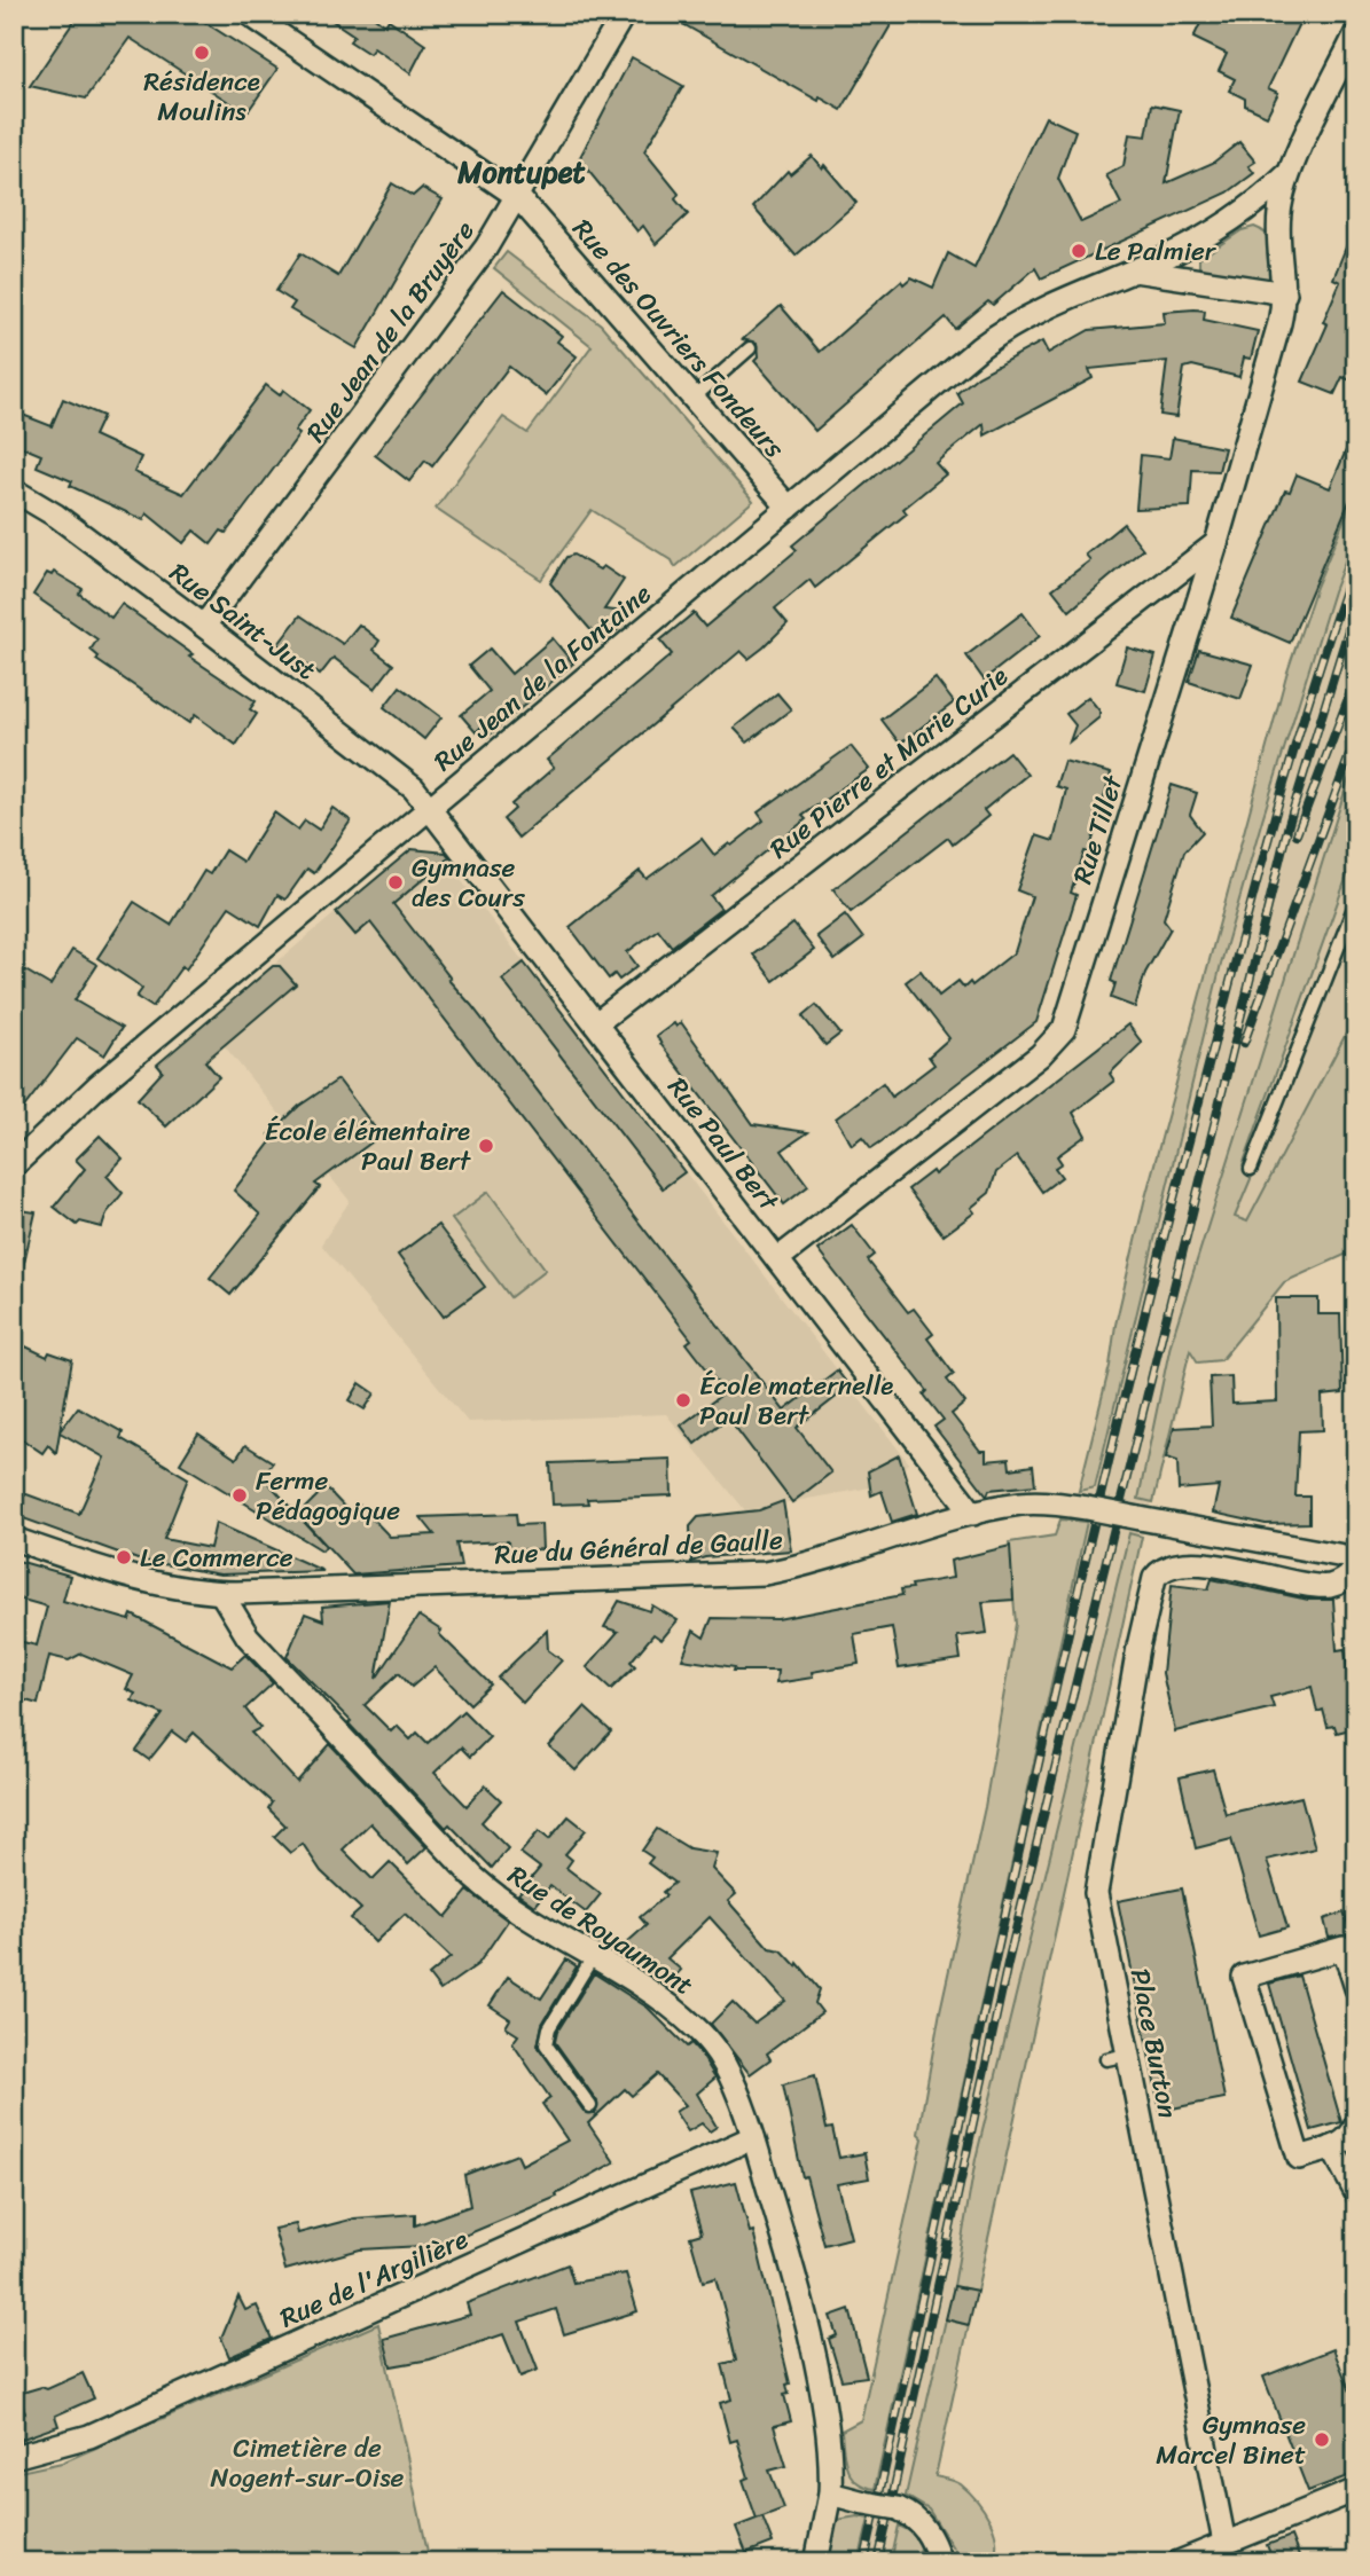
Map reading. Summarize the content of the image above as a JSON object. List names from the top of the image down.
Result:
{
  "streets": {
    "street": [
      "Rue Jean de la Bruyère",
      "Rue des Ouvriers Fondeurs",
      "Rue Saint-Just",
      "Rue Jean de la Fontaine",
      "Rue Pierre et Marie Curie",
      "Rue Tillet",
      "Rue Paul Bert",
      "Rue du Général de Gaulle",
      "Rue de Royaumont",
      "Place Burton",
      "Rue de l'Argilière"
    ]
  },
  "crossings": [
    ["Rue Jean de la Bruyère", "Rue des Ouvriers Fondeurs"],
    ["Rue Jean de la Bruyère", "Rue Saint-Just"],
    ["Rue des Ouvriers Fondeurs", "Rue Jean de la Fontaine"],
    ["Rue Saint-Just", "Rue Jean de la Fontaine"],
    ["Rue Saint-Just", "Rue Paul Bert"],
    ["Rue Jean de la Fontaine", "Rue Paul Bert"],
    ["Rue Pierre et Marie Curie", "Rue Tillet"],
    ["Rue Pierre et Marie Curie", "Rue Paul Bert"],
    ["Rue Tillet", "Rue Paul Bert"],
    ["Rue Paul Bert", "Rue du Général de Gaulle"],
    ["Rue du Général de Gaulle", "Rue de Royaumont"],
    ["Rue de Royaumont", "Rue de l'Argilière"]
  ],
  "districts": ["Montupet"],
  "parks": ["Cimetière de Nogent-sur-Oise"],
  "places": [
    "Résidence Moulins",
    "Le Palmier",
    "Gymnase des Cours",
    "École élémentaire Paul Bert",
    "École maternelle Paul Bert",
    "Ferme Pédagogique",
    "Le Commerce",
    "Gymnase Marcel Binet"
  ]
}
